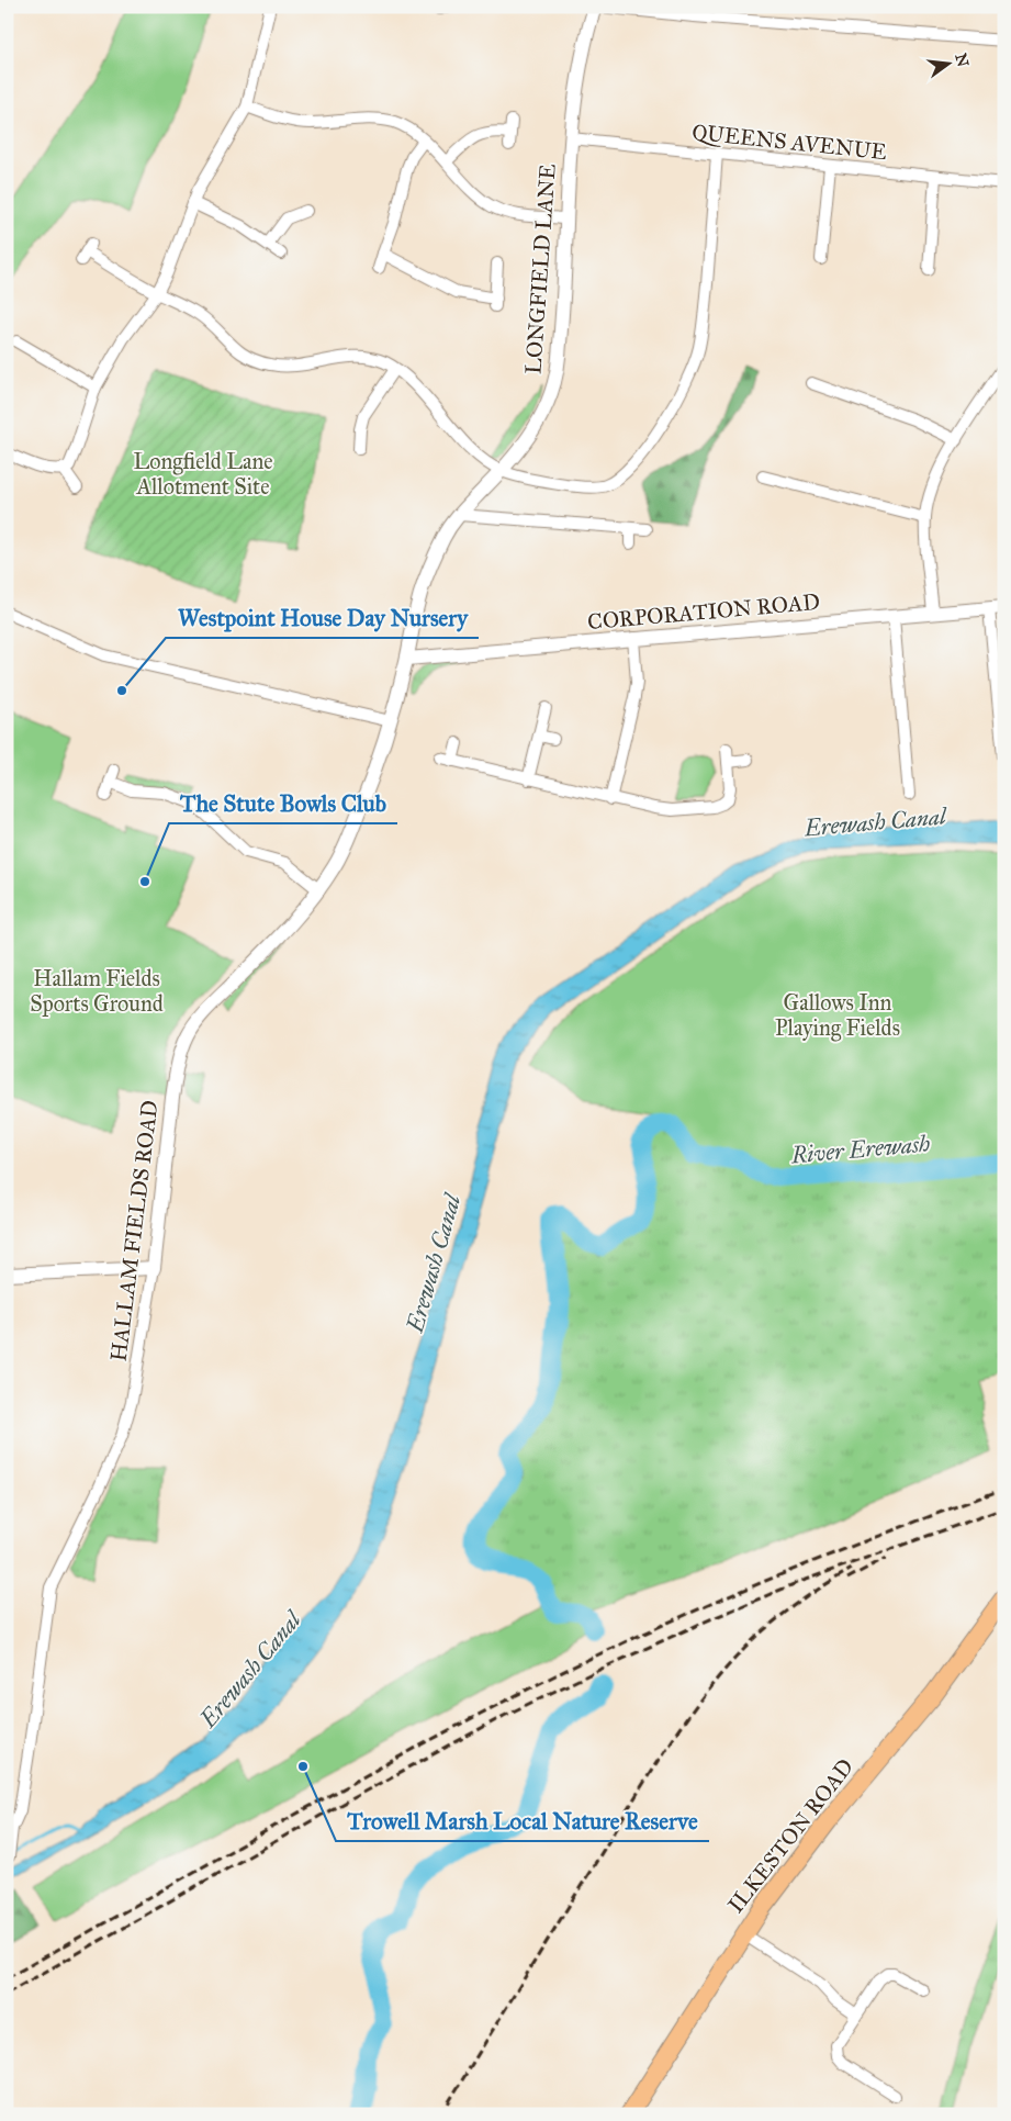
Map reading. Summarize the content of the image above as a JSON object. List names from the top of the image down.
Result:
{
  "streets": {
    "main road": ["ILKESTON ROAD"],
    "street": [
      "QUEENS AVENUE",
      "LONGFIELD LANE",
      "CORPORATION ROAD",
      "HALLAM FIELDS ROAD"
    ]
  },
  "crossings": [
    ["QUEENS AVENUE", "LONGFIELD LANE"],
    ["LONGFIELD LANE", "CORPORATION ROAD"],
    ["LONGFIELD LANE", "HALLAM FIELDS ROAD"],
    ["CORPORATION ROAD", "HALLAM FIELDS ROAD"]
  ],
  "water": ["Erewash Canal", "River Erewash"],
  "parks": ["Longfield Lane Allotment Site", "Hallam Fields Sports Ground", "Gallows Inn Playing Fields"],
  "places": ["Westpoint House Day Nursery", "The Stute Bowls Club", "Trowell Marsh Local Nature Reserve"],
  "north": "right"
}
